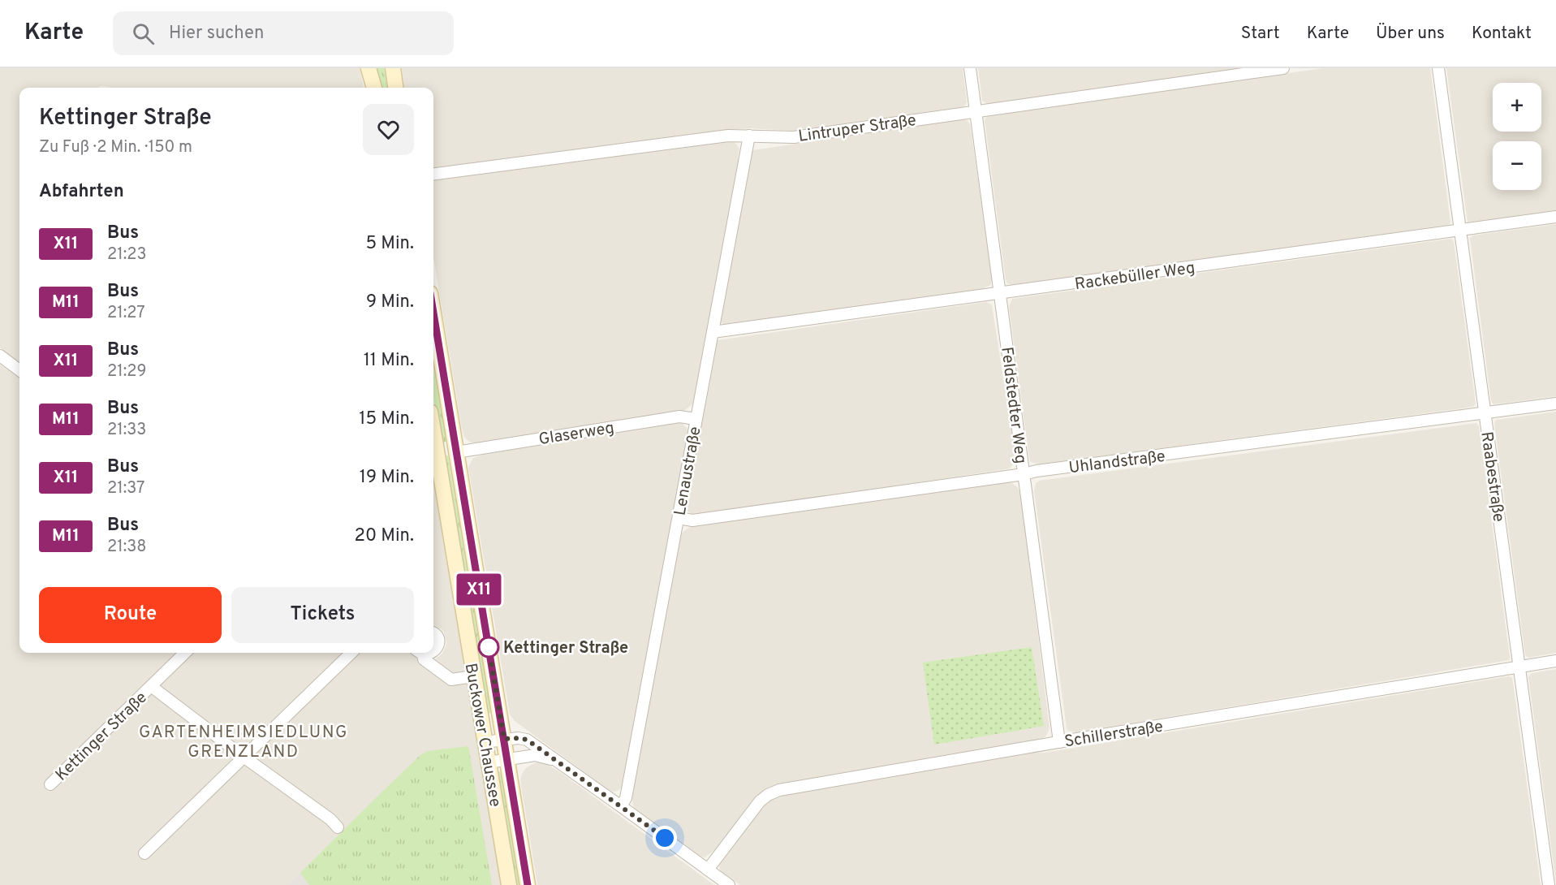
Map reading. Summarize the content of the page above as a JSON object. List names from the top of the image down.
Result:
{
  "streets": {
    "main road": ["Buckower Chaussee"],
    "street": [
      "Lintruper Straße",
      "Rackebüller Weg",
      "Feldstedter Weg",
      "Glaserweg",
      "Uhlandstraße",
      "Lenaustraße",
      "Raabestraße",
      "Schillerstraße",
      "Kettinger Straße"
    ]
  },
  "crossings": [
    ["Lintruper Straße", "Feldstedter Weg"],
    ["Lintruper Straße", "Lenaustraße"],
    ["Rackebüller Weg", "Feldstedter Weg"],
    ["Rackebüller Weg", "Lenaustraße"],
    ["Rackebüller Weg", "Raabestraße"],
    ["Feldstedter Weg", "Uhlandstraße"],
    ["Feldstedter Weg", "Schillerstraße"],
    ["Glaserweg", "Lenaustraße"],
    ["Glaserweg", "Buckower Chaussee"],
    ["Uhlandstraße", "Lenaustraße"],
    ["Uhlandstraße", "Raabestraße"],
    ["Raabestraße", "Schillerstraße"]
  ],
  "districts": ["GARTENHEIMSIEDLUNG GRENZLAND"],
  "places": ["Kettinger Straße"],
  "lines": ["bus line X11"],
  "page": {
    "header": "Karte",
    "search": "Hier suchen",
    "nav": [
      "Start",
      "Karte",
      "Über uns",
      "Kontakt"
    ],
    "on_map": "X11",
    "map_buttons": ["+", "−"],
    "heading": [
      ["Kettinger Straße", "Zu Fuß · 2 Min. · 150 m"],
      "Abfahrten"
    ],
    "list": [
      {
        "mark": "X11",
        "name": "Bus",
        "note": "21:23",
        "value": "5 Min."
      },
      {
        "mark": "M11",
        "name": "Bus",
        "note": "21:27",
        "value": "9 Min."
      },
      {
        "mark": "X11",
        "name": "Bus",
        "note": "21:29",
        "value": "11 Min."
      },
      {
        "mark": "M11",
        "name": "Bus",
        "note": "21:33",
        "value": "15 Min."
      },
      {
        "mark": "X11",
        "name": "Bus",
        "note": "21:37",
        "value": "19 Min."
      },
      {
        "mark": "M11",
        "name": "Bus",
        "note": "21:38",
        "value": "20 Min."
      }
    ],
    "buttons": ["Route", "Tickets"]
  }
}
